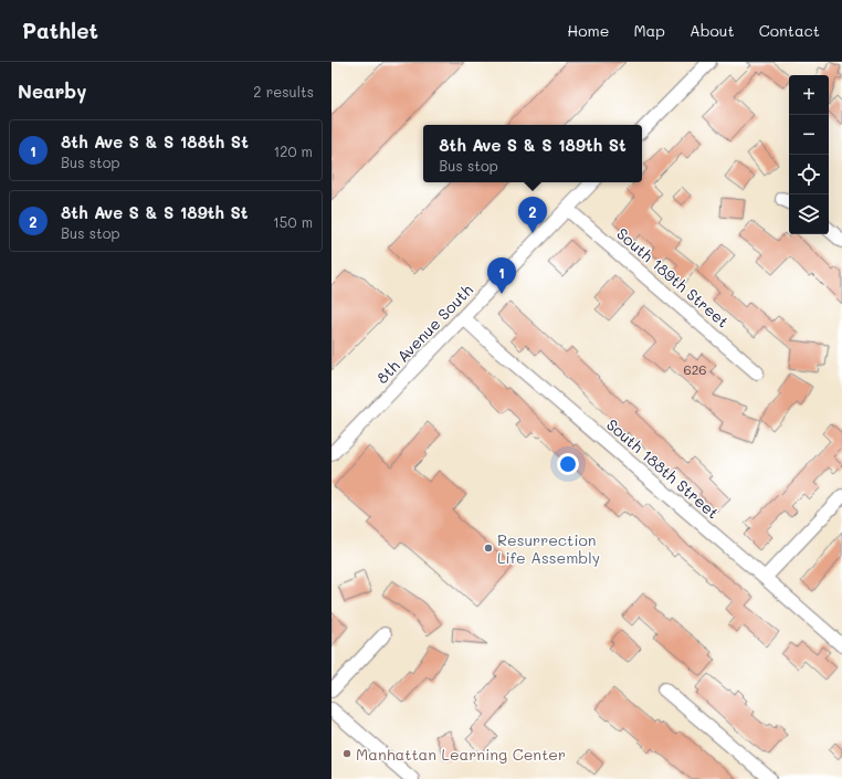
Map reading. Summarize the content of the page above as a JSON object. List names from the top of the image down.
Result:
{
  "streets": {
    "street": ["South 189th Street", "8th Avenue South", "South 188th Street"]
  },
  "crossings": [
    ["South 189th Street", "8th Avenue South"],
    ["8th Avenue South", "South 188th Street"]
  ],
  "places": ["Resurrection Life Assembly", "Manhattan Learning Center"],
  "house_numbers": ["626"],
  "page": {
    "header": "Pathlet",
    "nav": [
      "Home",
      "Map",
      "About",
      "Contact"
    ],
    "heading": ["Nearby", "2 results"],
    "map_buttons": ["+", "−"],
    "list": [
      {
        "mark": "1",
        "name": "8th Ave S & S 188th St",
        "note": "Bus stop",
        "value": "120 m"
      },
      {
        "mark": "2",
        "name": "8th Ave S & S 189th St",
        "note": "Bus stop",
        "value": "150 m"
      }
    ],
    "popup": ["8th Ave S & S 189th St", "Bus stop"],
    "pins": ["2", "1"]
  }
}
